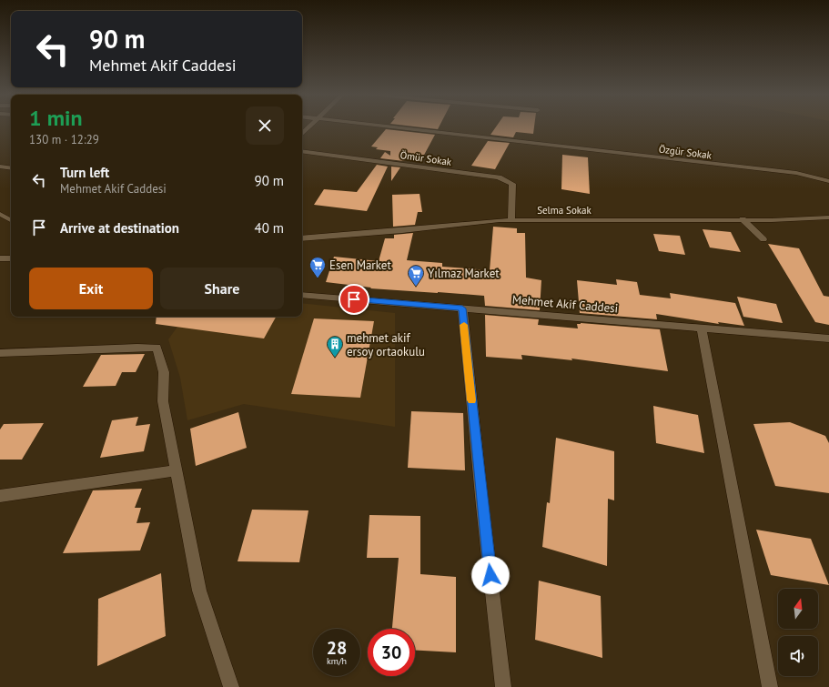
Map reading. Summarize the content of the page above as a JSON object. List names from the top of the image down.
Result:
{
  "streets": {
    "street": [
      "Özgür Sokak",
      "Ömür Sokak",
      "Selma Sokak",
      "Mehmet Akif Caddesi"
    ]
  },
  "crossings": [
    ["Ömür Sokak", "Selma Sokak"]
  ],
  "places": {
    "supermarket": ["Esen Market", "Yılmaz Market"],
    "building": ["mehmet akif ersoy ortaokulu"]
  },
  "north": "top",
  "page": {
    "turn": ["90 m", "Mehmet Akif Caddesi"],
    "heading": ["1 min", "130 m · 12:29"],
    "list": [
      {
        "name": "Turn left",
        "note": "Mehmet Akif Caddesi",
        "value": "90 m"
      },
      {
        "name": "Arrive at destination",
        "value": "40 m"
      }
    ],
    "buttons": ["Exit", "Share"],
    "speed": "28 km/h",
    "limit": "30"
  }
}
